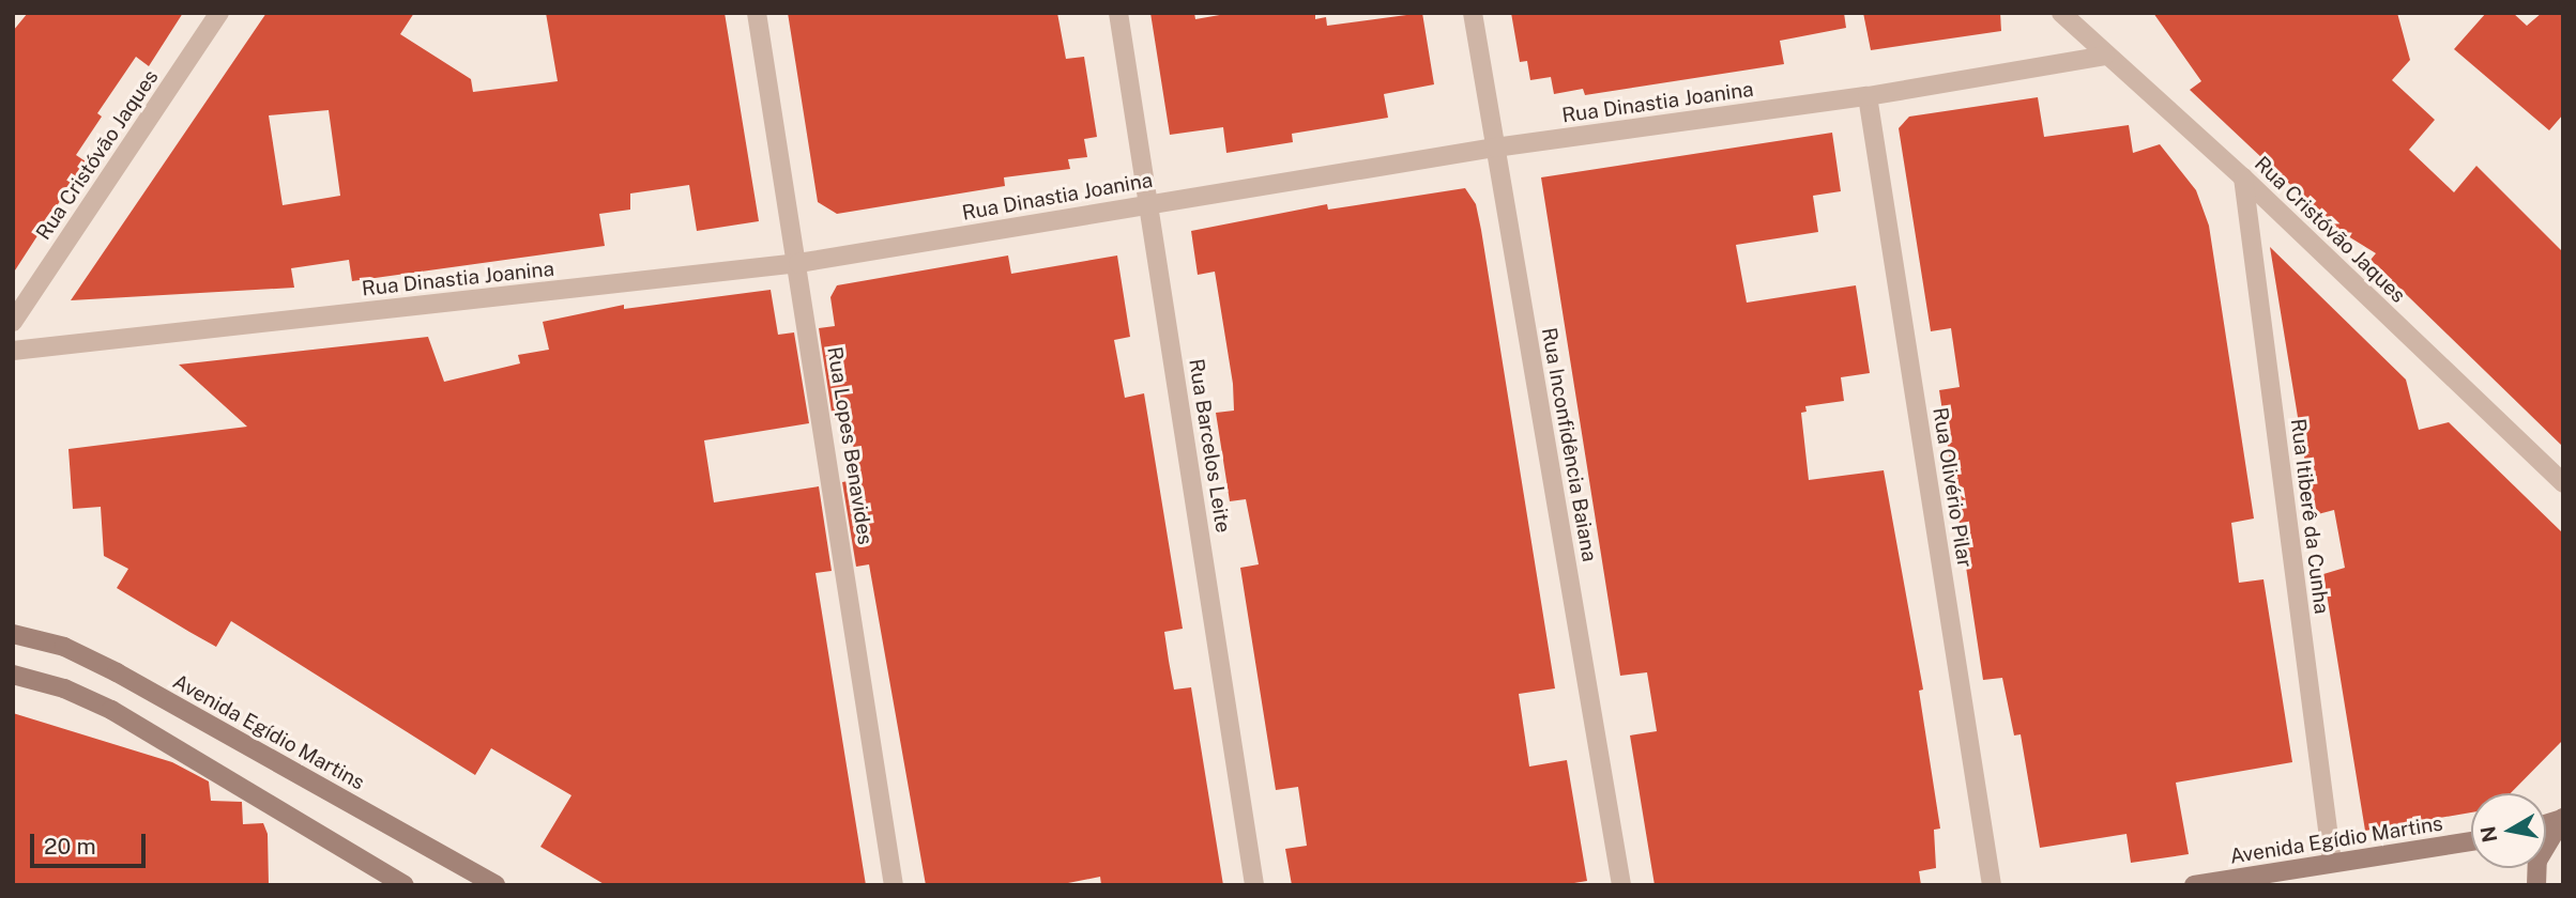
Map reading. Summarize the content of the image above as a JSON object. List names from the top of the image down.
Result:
{
  "streets": {
    "main road": ["Avenida Egídio Martins"],
    "street": [
      "Rua Dinastia Joanina",
      "Rua Cristóvão Jaques",
      "Rua Inconfidência Baiana",
      "Rua Lopes Benavides",
      "Rua Barcelos Leite",
      "Rua Olivério Pilar",
      "Rua Itiberê da Cunha"
    ]
  },
  "crossings": [
    ["Rua Dinastia Joanina", "Rua Cristóvão Jaques"],
    ["Rua Dinastia Joanina", "Rua Inconfidência Baiana"],
    ["Rua Dinastia Joanina", "Rua Lopes Benavides"],
    ["Rua Dinastia Joanina", "Rua Barcelos Leite"],
    ["Rua Dinastia Joanina", "Rua Olivério Pilar"],
    ["Rua Cristóvão Jaques", "Rua Itiberê da Cunha"],
    ["Rua Itiberê da Cunha", "Avenida Egídio Martins"]
  ],
  "scale_bar": "20 m",
  "north": "left"
}
